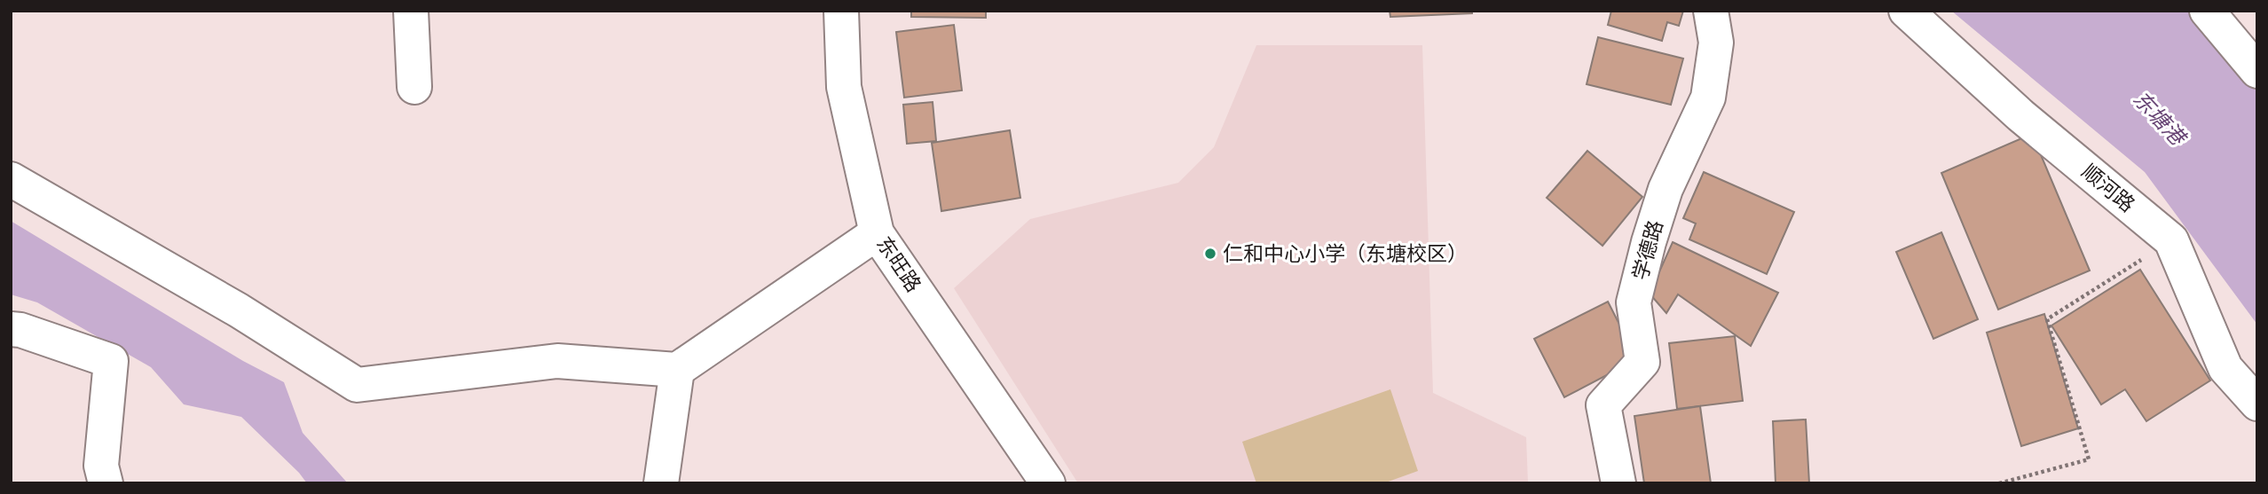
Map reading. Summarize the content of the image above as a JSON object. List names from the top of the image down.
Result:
{
  "streets": {
    "street": ["顺河路", "学德路", "东旺路"]
  },
  "water": ["东塘港"],
  "places": ["仁和中心小学（东塘校区）"]
}
